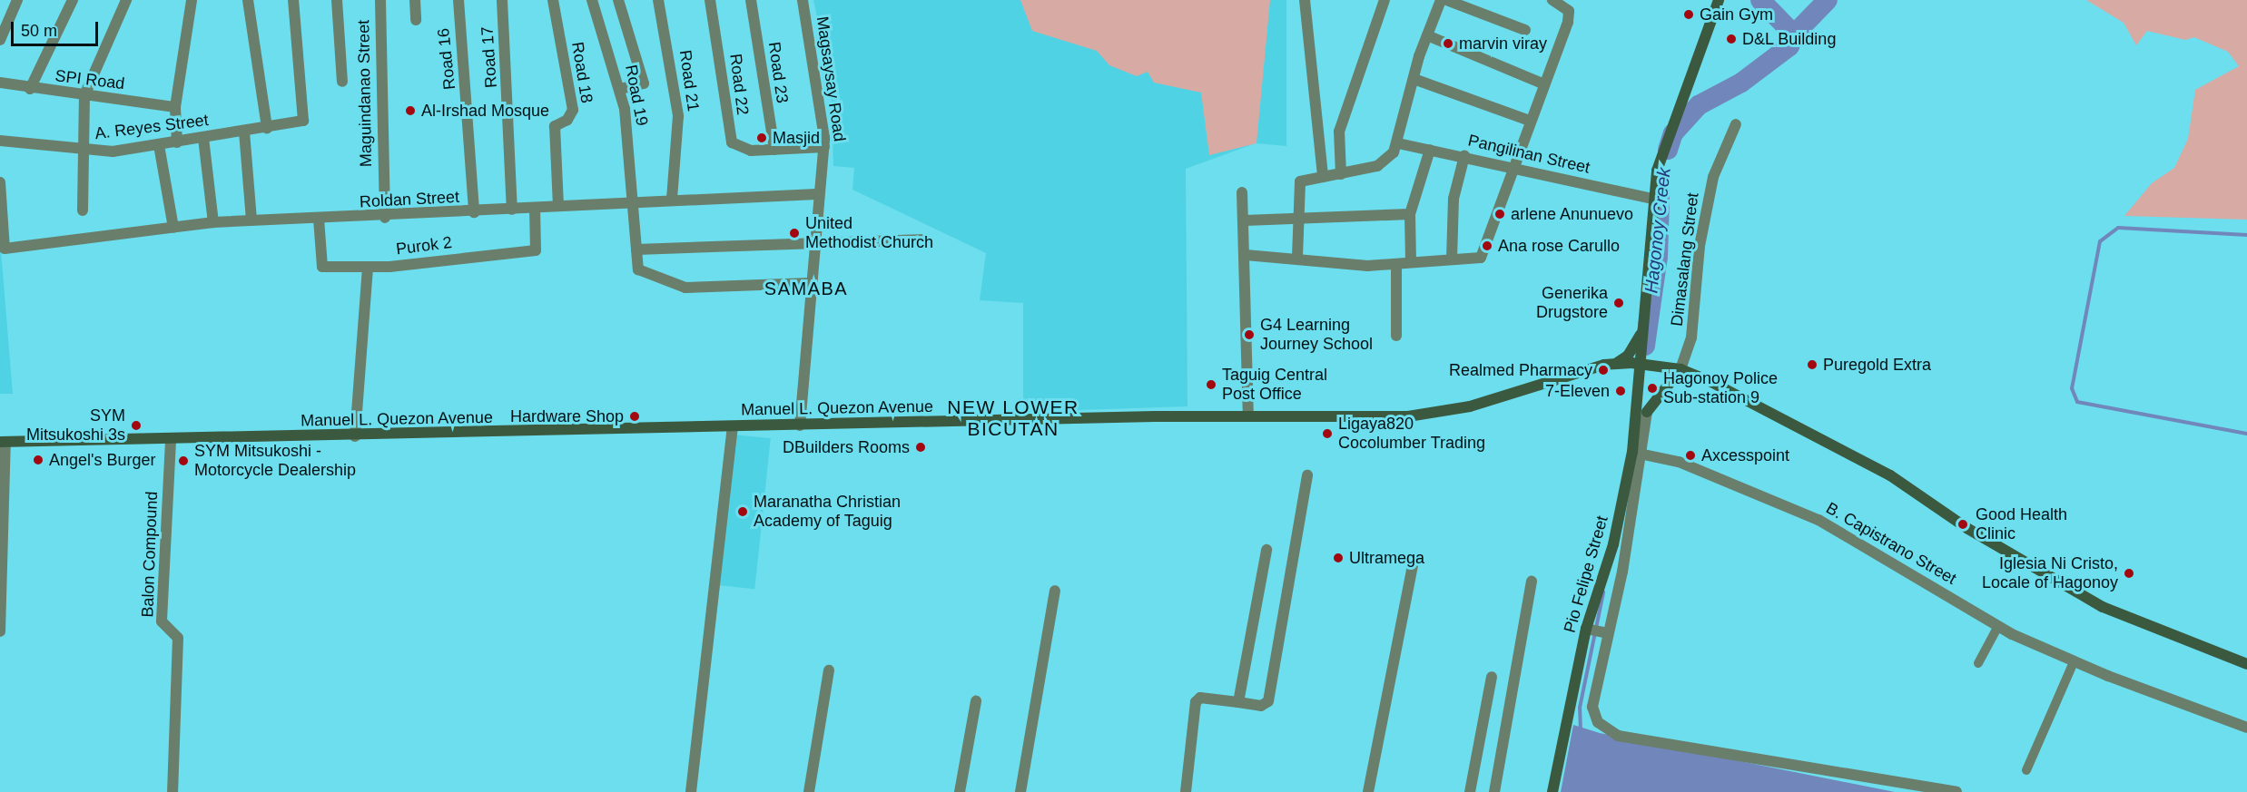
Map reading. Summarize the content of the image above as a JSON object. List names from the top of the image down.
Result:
{
  "streets": {
    "main road": ["Manuel L. Quezon Avenue", "Pio Felipe Street"],
    "street": [
      "Road 17",
      "Road 16",
      "Road 18",
      "Road 23",
      "Magsaysay Road",
      "SPI Road",
      "Road 21",
      "Road 22",
      "Maguindanao Street",
      "Road 19",
      "A. Reyes Street",
      "Pangilinan Street",
      "Roldan Street",
      "Purok 2",
      "Dimasalang Street",
      "B. Capistrano Street",
      "Balon Compound"
    ]
  },
  "crossings": [
    ["Road 17", "Roldan Street"],
    ["Road 16", "Roldan Street"],
    ["Road 18", "Roldan Street"],
    ["Road 23", "Road 22"],
    ["Magsaysay Road", "Road 22"],
    ["Magsaysay Road", "Road 19"],
    ["Magsaysay Road", "Roldan Street"],
    ["Magsaysay Road", "Manuel L. Quezon Avenue"],
    ["Road 21", "Roldan Street"],
    ["Maguindanao Street", "Roldan Street"],
    ["Road 19", "Roldan Street"],
    ["Pangilinan Street", "Pio Felipe Street"],
    ["Roldan Street", "Purok 2"],
    ["Dimasalang Street", "Manuel L. Quezon Avenue"],
    ["Manuel L. Quezon Avenue", "Balon Compound"],
    ["Manuel L. Quezon Avenue", "Pio Felipe Street"],
    ["B. Capistrano Street", "Pio Felipe Street"]
  ],
  "districts": ["SAMABA", "NEW LOWER BICUTAN"],
  "water": ["Hagonoy Creek"],
  "places": [
    "Gain Gym",
    "D&L Building",
    "marvin viray",
    "Al-Irshad Mosque",
    "Masjid",
    "arlene Anunuevo",
    "United Methodist Church",
    "Ana rose Carullo",
    "Generika Drugstore",
    "G4 Learning Journey School",
    "Puregold Extra",
    "Realmed Pharmacy",
    "Taguig Central Post Office",
    "Hagonoy Police Sub-station 9",
    "7-Eleven",
    "Hardware Shop",
    "SYM Mitsukoshi 3s",
    "Ligaya820 Cocolumber Trading",
    "DBuilders Rooms",
    "Axcesspoint",
    "Angel's Burger",
    "SYM Mitsukoshi - Motorcycle Dealership",
    "Maranatha Christian Academy of Taguig",
    "Good Health Clinic",
    "Ultramega",
    "Iglesia Ni Cristo, Locale of Hagonoy"
  ],
  "scale_bar": "50 m"
}
